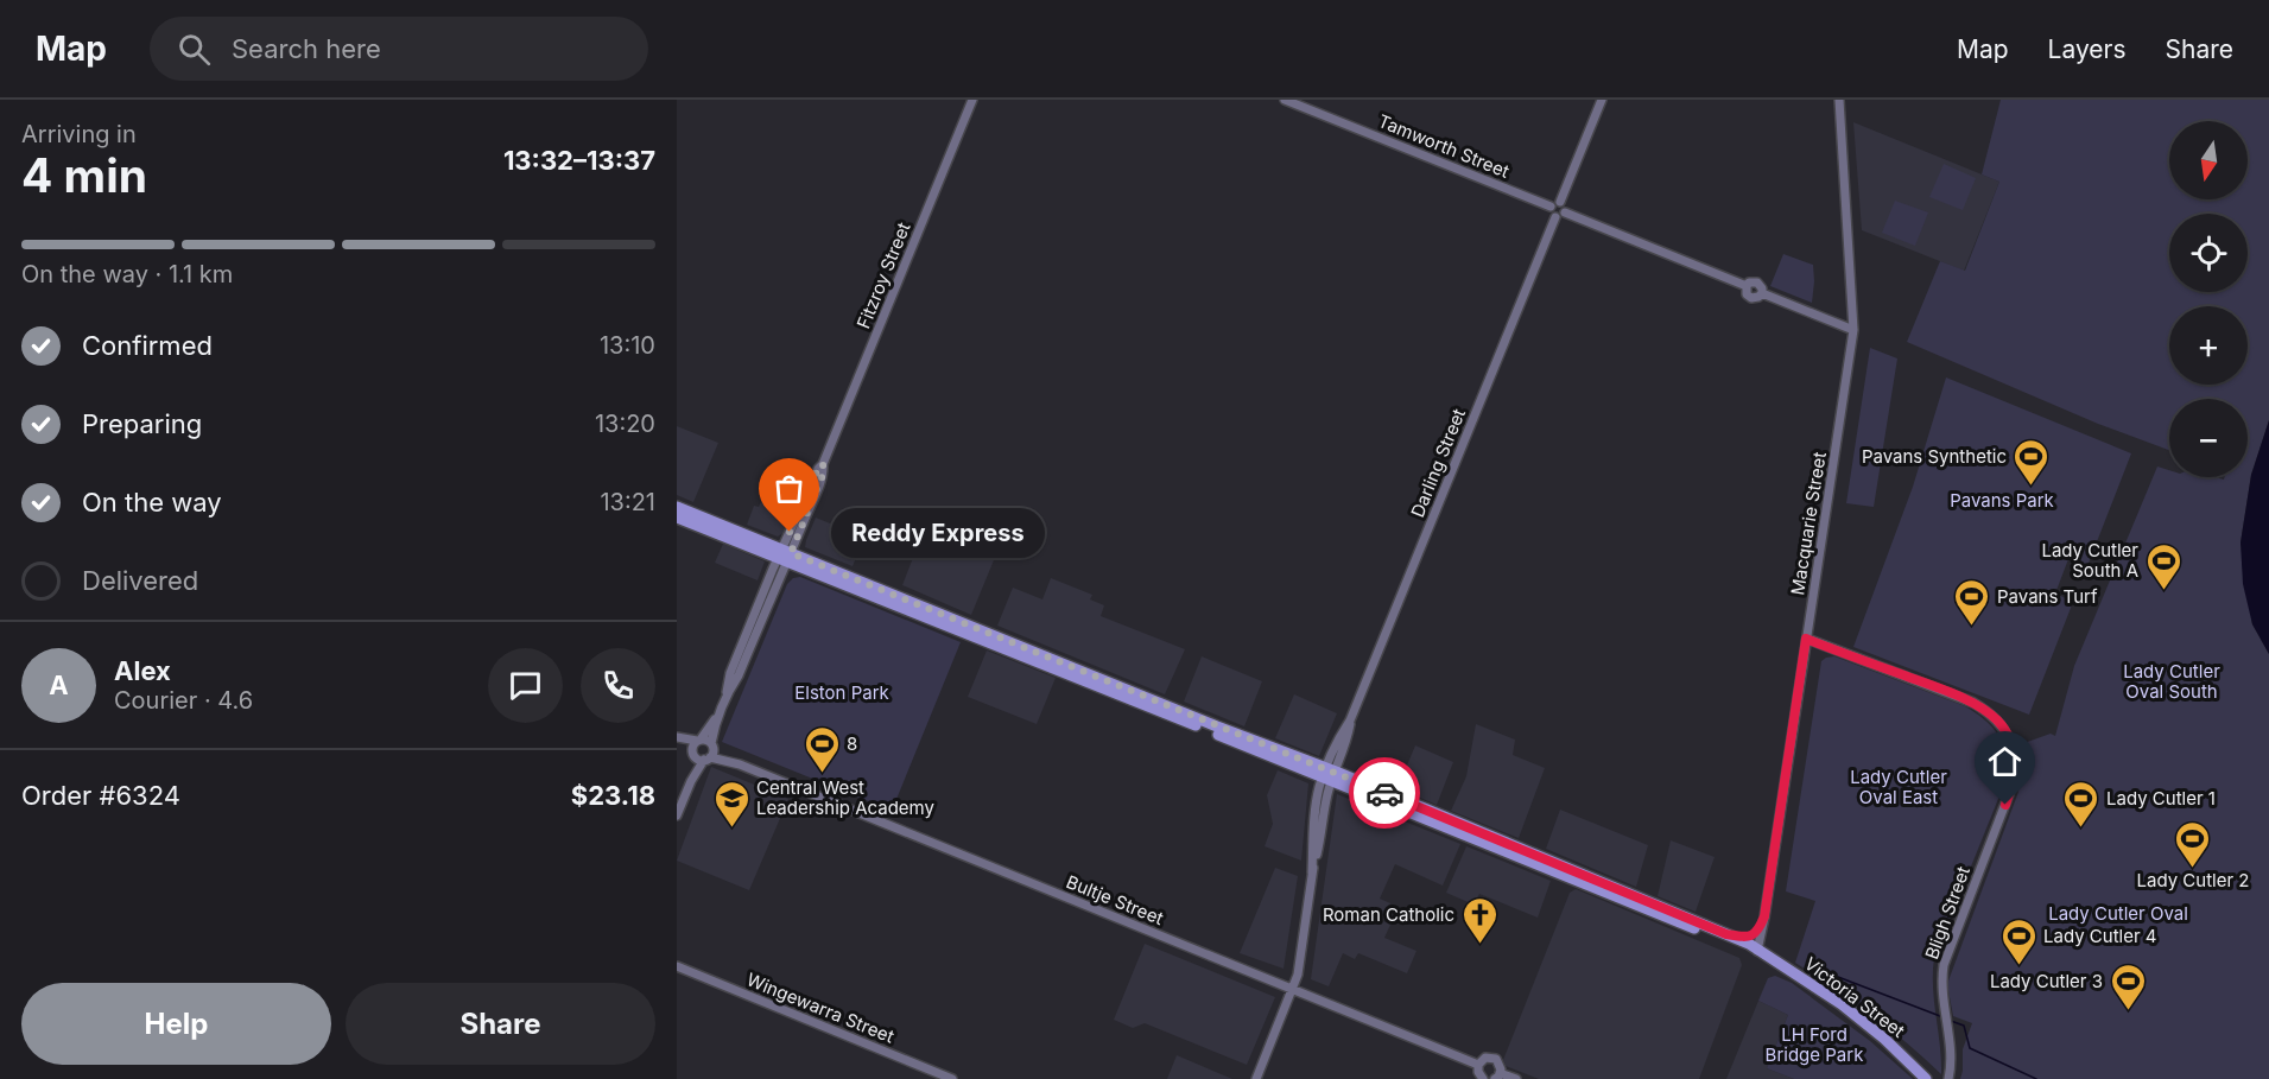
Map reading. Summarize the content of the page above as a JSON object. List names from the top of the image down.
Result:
{
  "streets": {
    "highway": ["Victoria Street"],
    "street": [
      "Tamworth Street",
      "Fitzroy Street",
      "Darling Street",
      "Macquarie Street",
      "Bultje Street",
      "Bligh Street",
      "Wingewarra Street"
    ]
  },
  "crossings": [
    ["Tamworth Street", "Darling Street"],
    ["Fitzroy Street", "Bultje Street"],
    ["Darling Street", "Bultje Street"],
    ["Macquarie Street", "Bligh Street"],
    ["Macquarie Street", "Victoria Street"]
  ],
  "parks": [
    "Pavans Park",
    "Lady Cutler Oval South",
    "Elston Park",
    "Lady Cutler Oval East",
    "Lady Cutler Oval",
    "LH Ford Bridge Park"
  ],
  "places": {
    "sports": [
      "Pavans Synthetic",
      "Lady Cutler South A",
      "Pavans Turf",
      "8",
      "Lady Cutler 1",
      "Lady Cutler 2",
      "Lady Cutler 4",
      "Lady Cutler 3"
    ],
    "other": ["Reddy Express"],
    "school or university": ["Central West Leadership Academy"],
    "church": ["Roman Catholic"]
  },
  "north": "bottom",
  "page": {
    "header": "Map",
    "search": "Search here",
    "nav": ["Map", "Layers", "Share"],
    "heading": ["4 min", "Arriving in", "13:32–13:37"],
    "panel": [
      "Alex",
      "Courier · 4.6",
      "Order #6324",
      "$23.18"
    ],
    "map_buttons": ["+", "−"],
    "bar": "On the way · 1.1 km",
    "list": [
      ["Confirmed", "13:10"],
      ["Preparing", "13:20"],
      ["On the way", "13:21"],
      "Delivered"
    ],
    "bubble": "Reddy Express",
    "round": "A",
    "buttons": ["Help", "Share"]
  }
}
